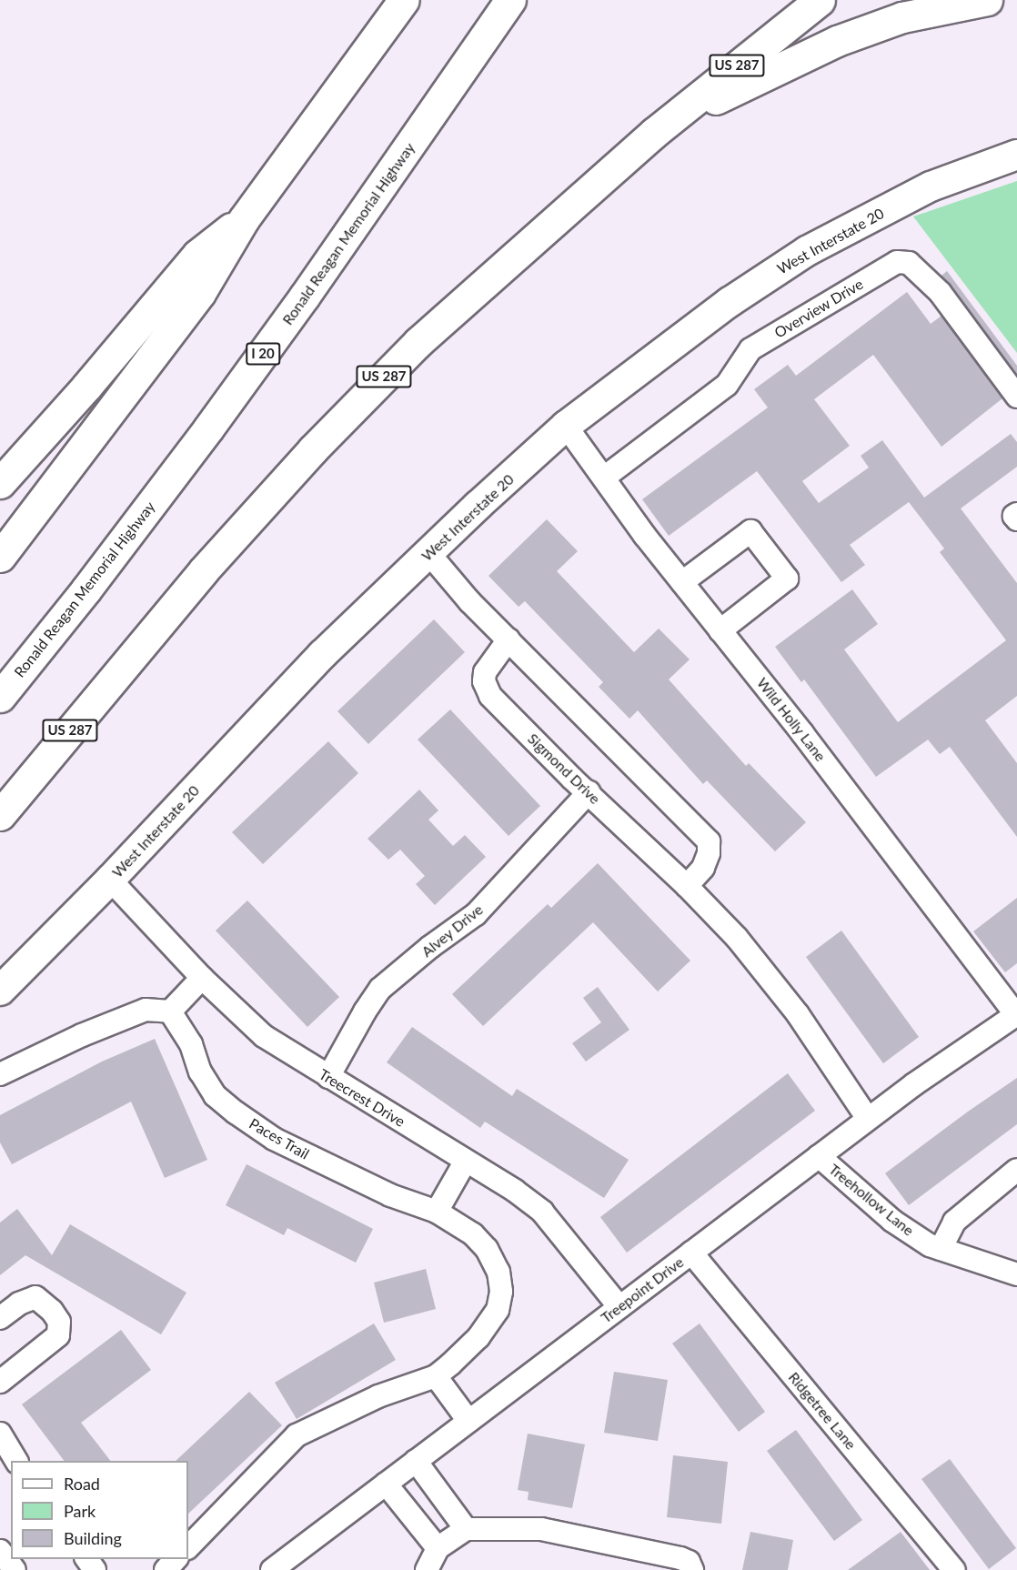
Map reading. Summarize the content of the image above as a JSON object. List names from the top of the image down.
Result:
{
  "streets": {
    "highway": ["US 287", "Ronald Reagan Memorial Highway", "I 20"],
    "main road": ["West Interstate 20"],
    "street": [
      "Overview Drive",
      "Wild Holly Lane",
      "Sigmond Drive",
      "Alvey Drive",
      "Treecrest Drive",
      "Paces Trail",
      "Treehollow Lane",
      "Treepoint Drive",
      "Ridgetree Lane"
    ]
  },
  "crossings": [
    ["West Interstate 20", "Wild Holly Lane"],
    ["West Interstate 20", "Treecrest Drive"],
    ["Overview Drive", "Wild Holly Lane"],
    ["Wild Holly Lane", "Treepoint Drive"],
    ["Sigmond Drive", "Alvey Drive"],
    ["Sigmond Drive", "Treepoint Drive"],
    ["Alvey Drive", "Treecrest Drive"],
    ["Treecrest Drive", "Treepoint Drive"],
    ["Treehollow Lane", "Treepoint Drive"],
    ["Treepoint Drive", "Ridgetree Lane"]
  ],
  "legend": ["Road", "Park", "Building"]
}
